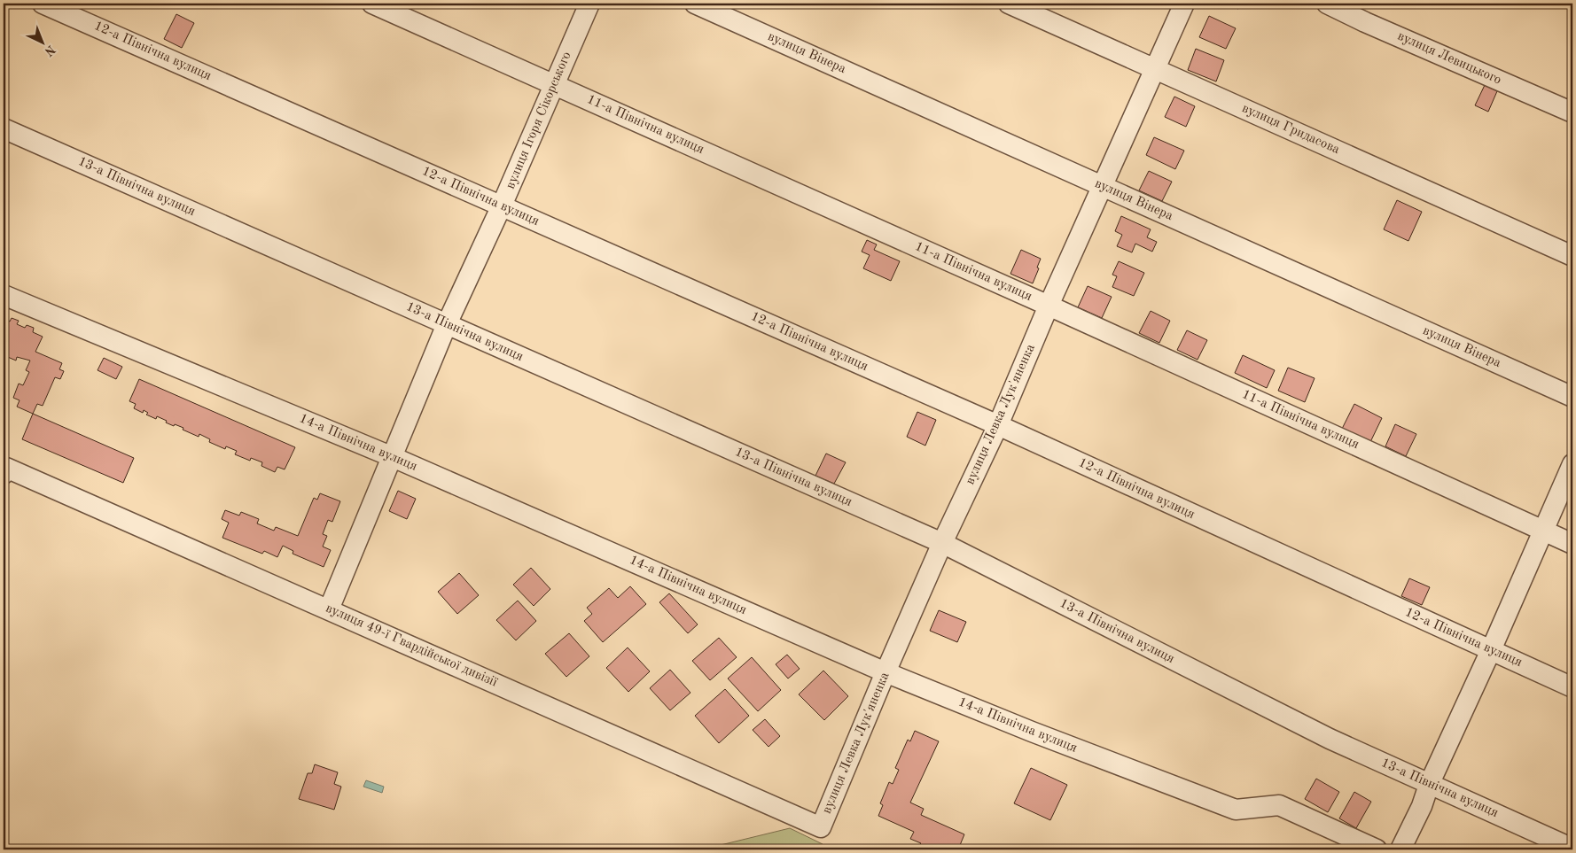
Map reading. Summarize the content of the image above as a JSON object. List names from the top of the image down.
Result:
{
  "streets": {
    "street": [
      "12-а Північна вулиця",
      "вулиця Вінера",
      "вулиця Левицького",
      "вулиця Ігоря Сікорського",
      "11-а Північна вулиця",
      "вулиця Гридасова",
      "13-а Північна вулиця",
      "вулиця Левка Лук'яненка",
      "14-а Північна вулиця",
      "вулиця 49-ї Гвардійської дивізії"
    ]
  },
  "crossings": [
    ["12-а Північна вулиця", "вулиця Ігоря Сікорського"],
    ["12-а Північна вулиця", "вулиця Левка Лук'яненка"],
    ["вулиця Вінера", "вулиця Левка Лук'яненка"],
    ["вулиця Ігоря Сікорського", "11-а Північна вулиця"],
    ["вулиця Ігоря Сікорського", "13-а Північна вулиця"],
    ["вулиця Ігоря Сікорського", "14-а Північна вулиця"],
    ["вулиця Ігоря Сікорського", "вулиця 49-ї Гвардійської дивізії"],
    ["11-а Північна вулиця", "вулиця Левка Лук'яненка"],
    ["вулиця Гридасова", "вулиця Левка Лук'яненка"],
    ["13-а Північна вулиця", "вулиця Левка Лук'яненка"],
    ["вулиця Левка Лук'яненка", "14-а Північна вулиця"],
    ["вулиця Левка Лук'яненка", "вулиця 49-ї Гвардійської дивізії"]
  ],
  "north": "bottom right"
}
